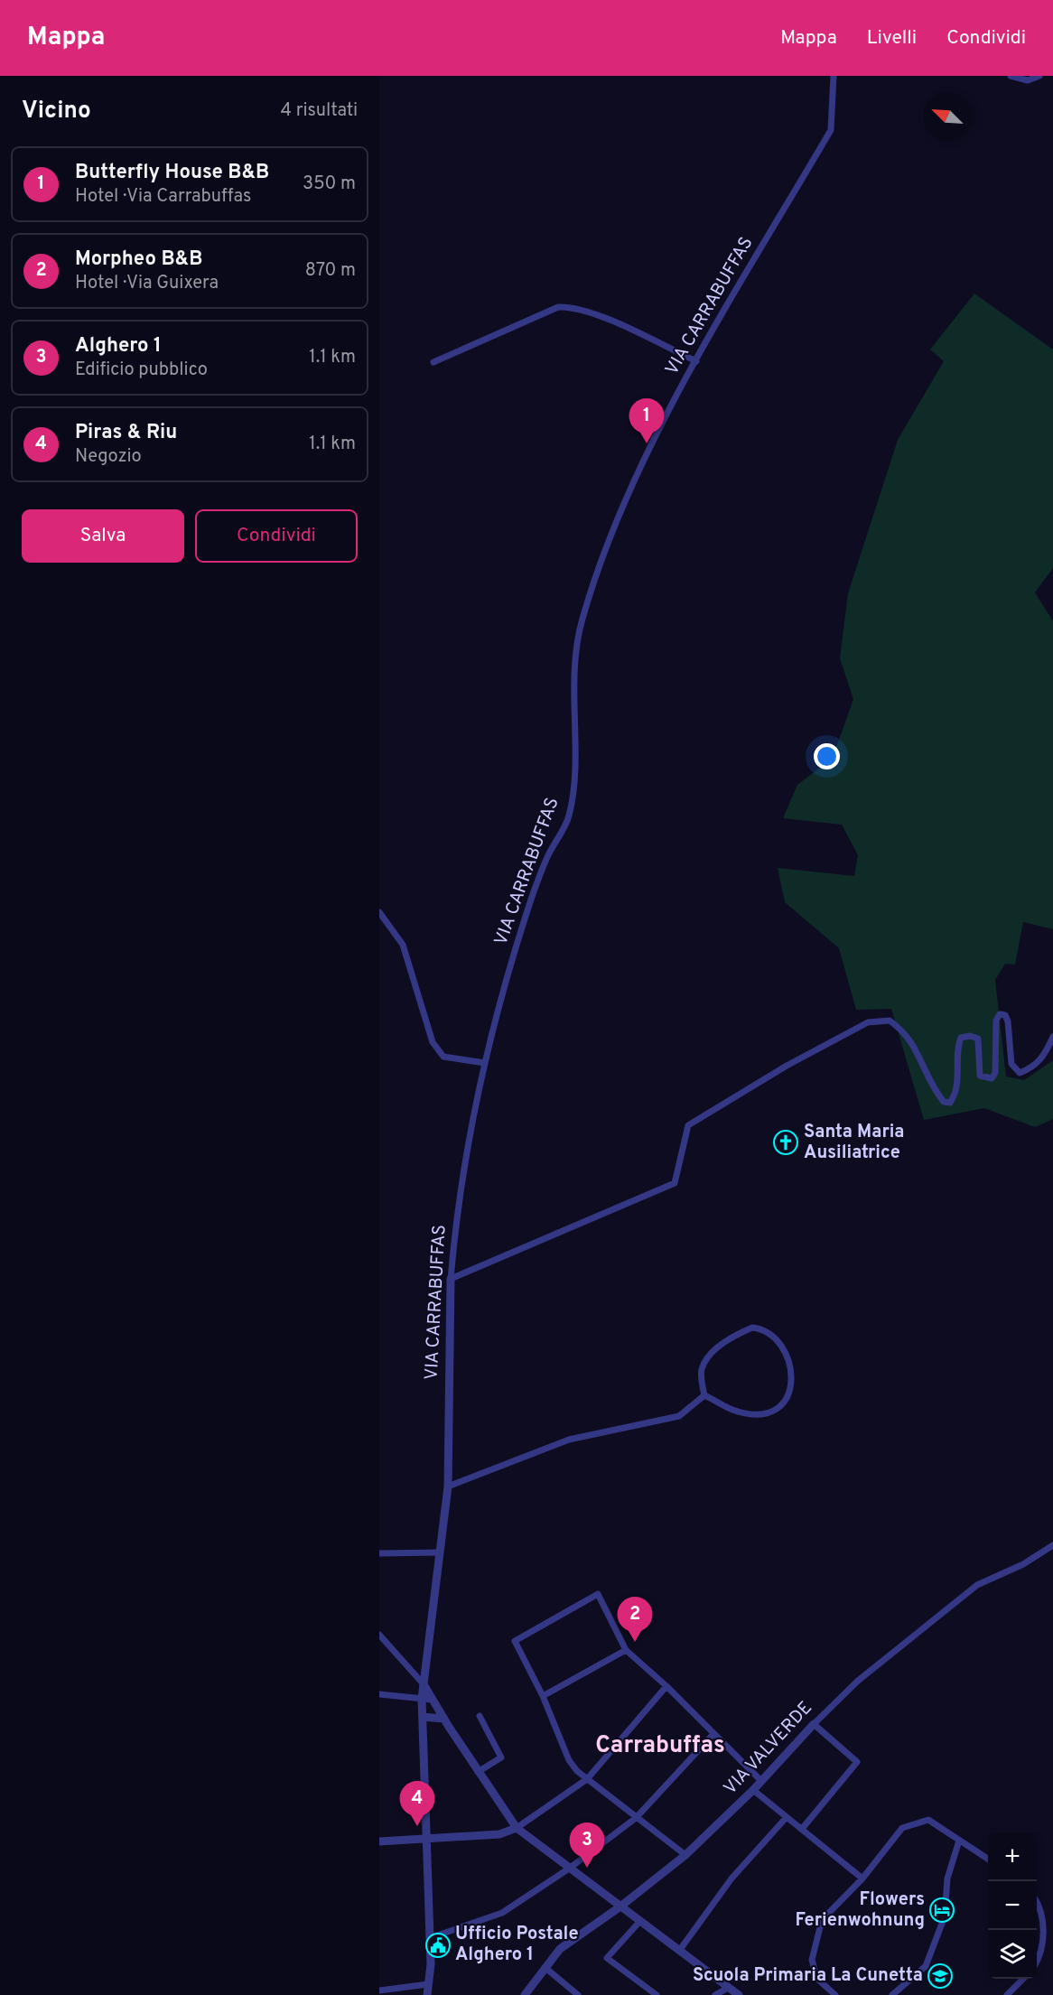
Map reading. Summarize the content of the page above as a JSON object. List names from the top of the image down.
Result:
{
  "streets": {
    "street": ["VIA CARRABUFFAS", "VIA VALVERDE"]
  },
  "districts": ["Carrabuffas"],
  "places": {
    "church": ["Santa Maria Ausiliatrice"],
    "hotel": ["Flowers Ferienwohnung"],
    "public building": ["Ufficio Postale Alghero 1"],
    "school or university": ["Scuola Primaria La Cunetta"]
  },
  "north": "top left",
  "page": {
    "header": "Mappa",
    "nav": ["Mappa", "Livelli", "Condividi"],
    "heading": ["Vicino", "4 risultati"],
    "list": [
      {
        "mark": "1",
        "name": "Butterfly House B&B",
        "note": "Hotel · Via Carrabuffas",
        "value": "350 m"
      },
      {
        "mark": "2",
        "name": "Morpheo B&B",
        "note": "Hotel · Via Guixera",
        "value": "870 m"
      },
      {
        "mark": "3",
        "name": "Alghero 1",
        "note": "Edificio pubblico",
        "value": "1.1 km"
      },
      {
        "mark": "4",
        "name": "Piras & Riu",
        "note": "Negozio",
        "value": "1.1 km"
      }
    ],
    "pins": [
      "1",
      "2",
      "4",
      "3"
    ],
    "buttons": ["Salva", "Condividi"],
    "map_buttons": ["+", "−"]
  }
}
